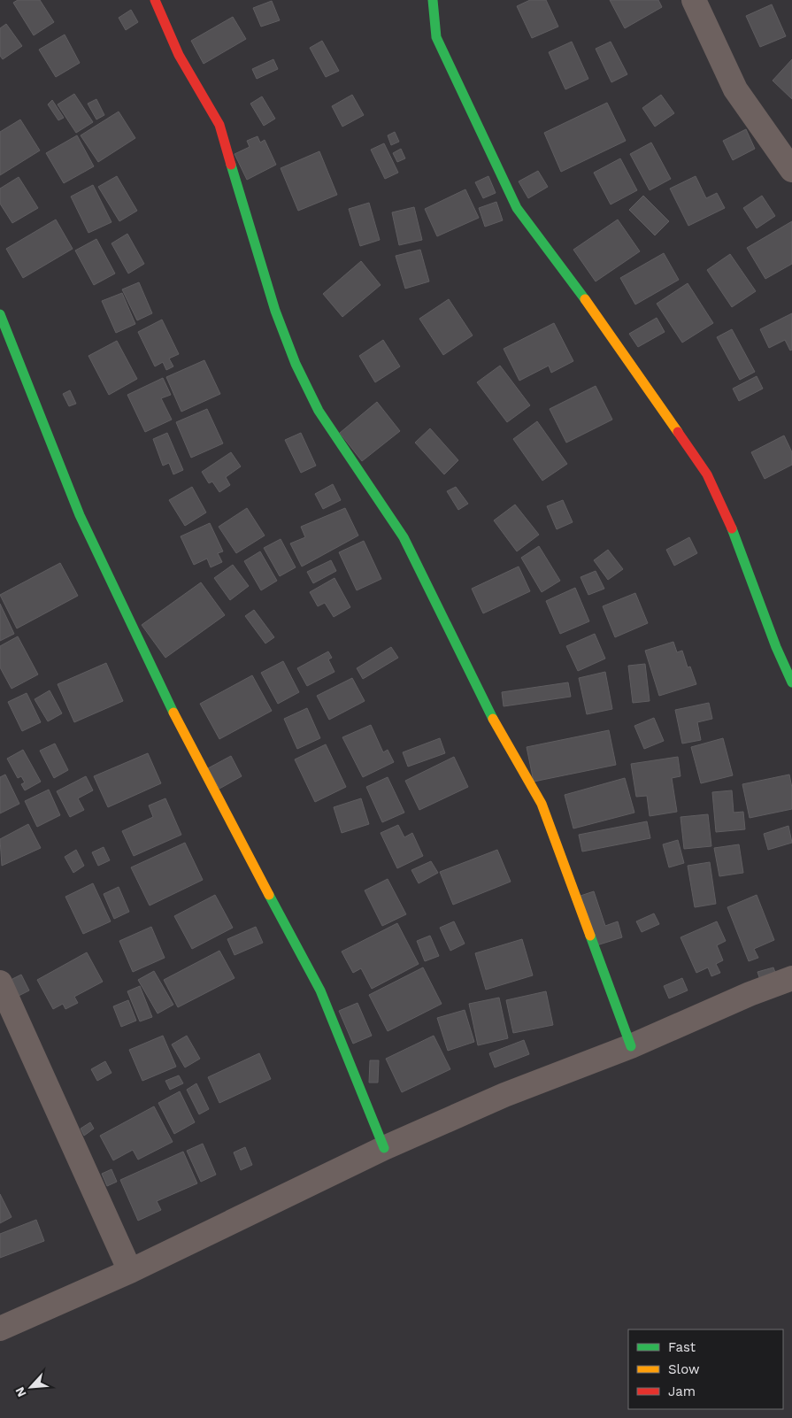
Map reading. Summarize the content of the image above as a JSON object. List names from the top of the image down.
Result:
{
  "legend": ["Fast", "Slow", "Jam"],
  "north": "bottom left"
}
